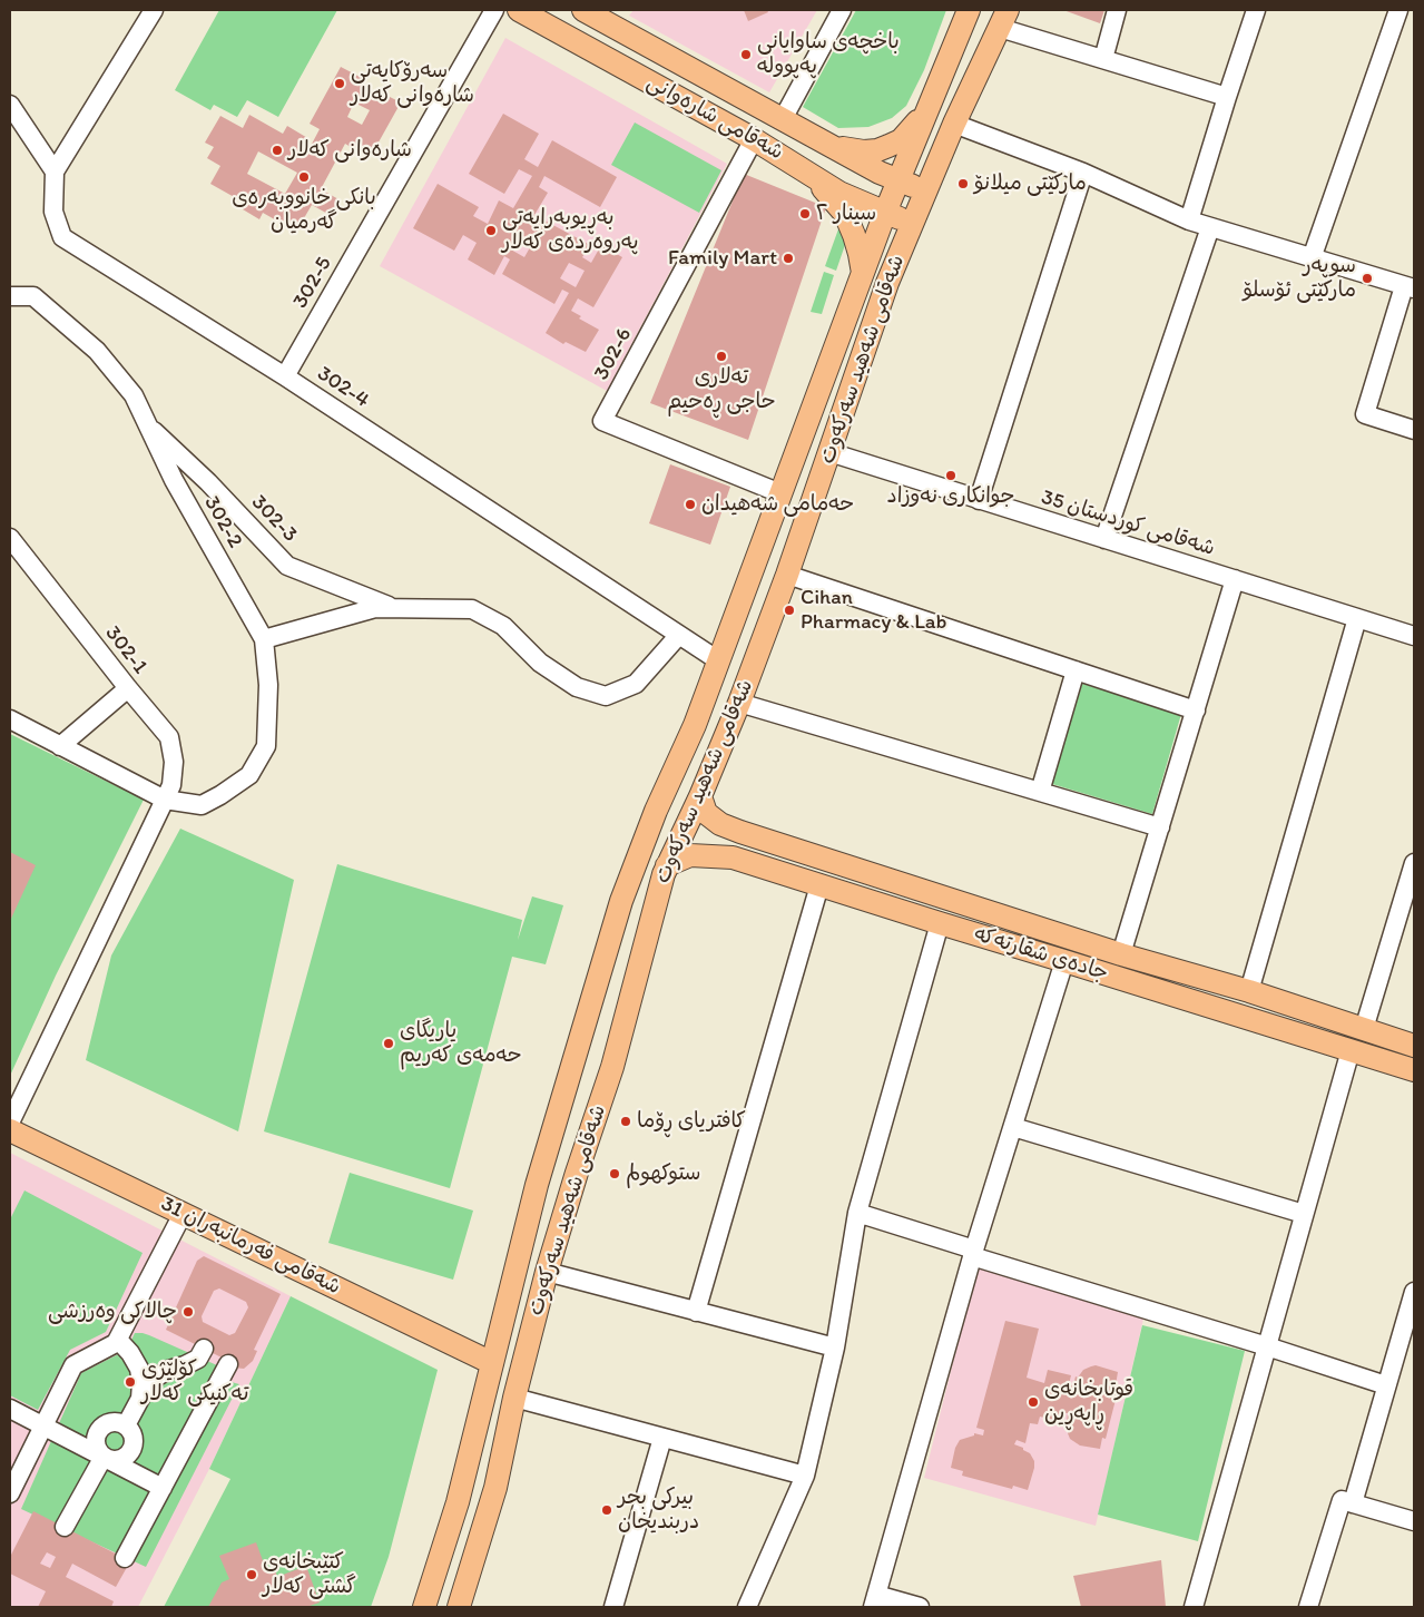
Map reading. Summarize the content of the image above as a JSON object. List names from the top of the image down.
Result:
{
  "streets": {
    "main road": [
      "شەقامی شارەوانی",
      "شەقامی شەهید سەرکەوت",
      "جادەی شقارتەکە",
      "شەقامی فەرمانبەران 31"
    ],
    "street": [
      "302-5",
      "302-6",
      "302-4",
      "302-3",
      "302-2",
      "شەقامی کوردستان 35",
      "302-1"
    ]
  },
  "crossings": [
    ["شەقامی شارەوانی", "302-6"],
    ["شەقامی شارەوانی", "شەقامی شەهید سەرکەوت"],
    ["302-5", "302-4"],
    ["302-6", "شەقامی شەهید سەرکەوت"],
    ["شەقامی شەهید سەرکەوت", "302-4"],
    ["شەقامی شەهید سەرکەوت", "شەقامی کوردستان 35"],
    ["شەقامی شەهید سەرکەوت", "جادەی شقارتەکە"],
    ["شەقامی شەهید سەرکەوت", "شەقامی فەرمانبەران 31"],
    ["302-3", "302-2"],
    ["302-2", "302-1"]
  ],
  "places": [
    "باخچەی ساوایانی پەپوولە",
    "سەرۆکایەتی شارەوانی کەلار",
    "شارەوانی کەلار",
    "بانکی خانووبەرەی گەرمیان",
    "مارکێتی میلانۆ",
    "سینار ٢",
    "بەڕیوبەرایەتی پەروەردەی کەلار",
    "Family Mart",
    "سوپەر مارکێتی ئۆسلۆ",
    "تەلاری حاجی ڕەحیم",
    "جوانکاری نەوزاد",
    "حەمامی شەهیدان",
    "Cihan Pharmacy & Lab",
    "یاریگای ‌حەمەی کەریم",
    "کافتریای ڕۆما",
    "ستوكهولم",
    "چالاکی وەرزشی",
    "کۆلێژی تەکنیکی کەلار",
    "قوتابخانەی ڕاپەڕین",
    "بيركى بحر دربنديخان",
    "کتێبخانەی گشتی کەلار"
  ]
}
